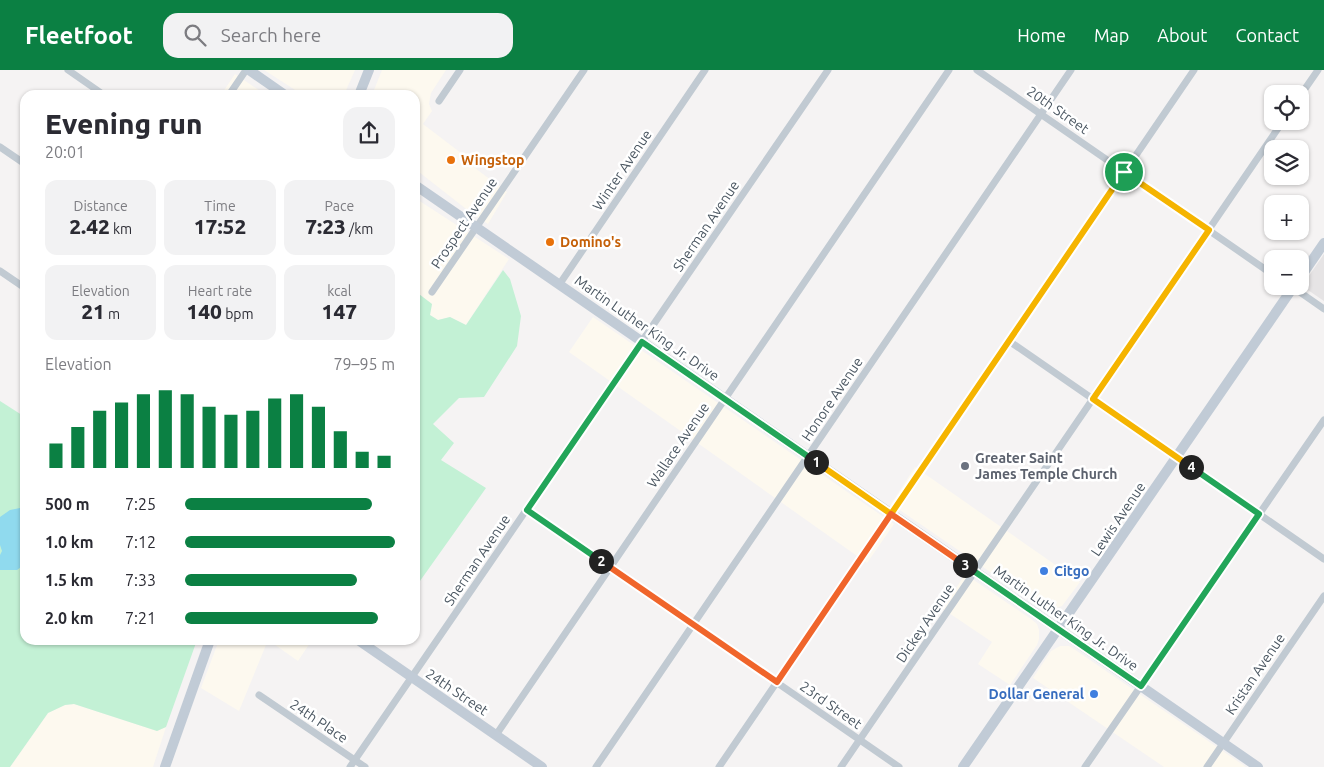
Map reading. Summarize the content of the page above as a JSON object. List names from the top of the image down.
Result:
{
  "streets": {
    "street": [
      "20th Street",
      "Winter Avenue",
      "Prospect Avenue",
      "Sherman Avenue",
      "Martin Luther King Jr. Drive",
      "Honore Avenue",
      "Wallace Avenue",
      "Lewis Avenue",
      "Dickey Avenue",
      "Kristan Avenue",
      "24th Street",
      "23rd Street",
      "24th Place"
    ]
  },
  "crossings": [
    ["20th Street", "Honore Avenue"],
    ["20th Street", "Dickey Avenue"],
    ["Winter Avenue", "Martin Luther King Jr. Drive"],
    ["Prospect Avenue", "Martin Luther King Jr. Drive"],
    ["Sherman Avenue", "Martin Luther King Jr. Drive"],
    ["Sherman Avenue", "24th Street"],
    ["Sherman Avenue", "23rd Street"],
    ["Sherman Avenue", "24th Place"],
    ["Martin Luther King Jr. Drive", "Honore Avenue"],
    ["Martin Luther King Jr. Drive", "Wallace Avenue"],
    ["Martin Luther King Jr. Drive", "Lewis Avenue"],
    ["Martin Luther King Jr. Drive", "Dickey Avenue"],
    ["Martin Luther King Jr. Drive", "Kristan Avenue"],
    ["Honore Avenue", "23rd Street"],
    ["Wallace Avenue", "24th Street"],
    ["Wallace Avenue", "23rd Street"],
    ["Dickey Avenue", "23rd Street"]
  ],
  "places": [
    "Wingstop",
    "Domino's",
    "Greater Saint James Temple Church",
    "Citgo",
    "Dollar General"
  ],
  "page": {
    "header": "Fleetfoot",
    "search": "Search here",
    "nav": [
      "Home",
      "Map",
      "About",
      "Contact"
    ],
    "map_buttons": ["+", "−"],
    "heading": ["Evening run", "20:01"],
    "stats": [
      ["Distance", "2.42 km"],
      ["Time", "17:52"],
      ["Pace", "7:23 /km"],
      ["Elevation", "21 m"],
      ["Heart rate", "140 bpm"],
      ["kcal", "147"]
    ],
    "chart": ["Elevation", "79–95 m"],
    "pins": [
      "1",
      "4",
      "2",
      "3"
    ],
    "list": [
      {
        "name": "500 m",
        "note": "7:25"
      },
      {
        "name": "1.0 km",
        "note": "7:12"
      },
      {
        "name": "1.5 km",
        "note": "7:33"
      },
      {
        "name": "2.0 km",
        "note": "7:21"
      }
    ]
  }
}
